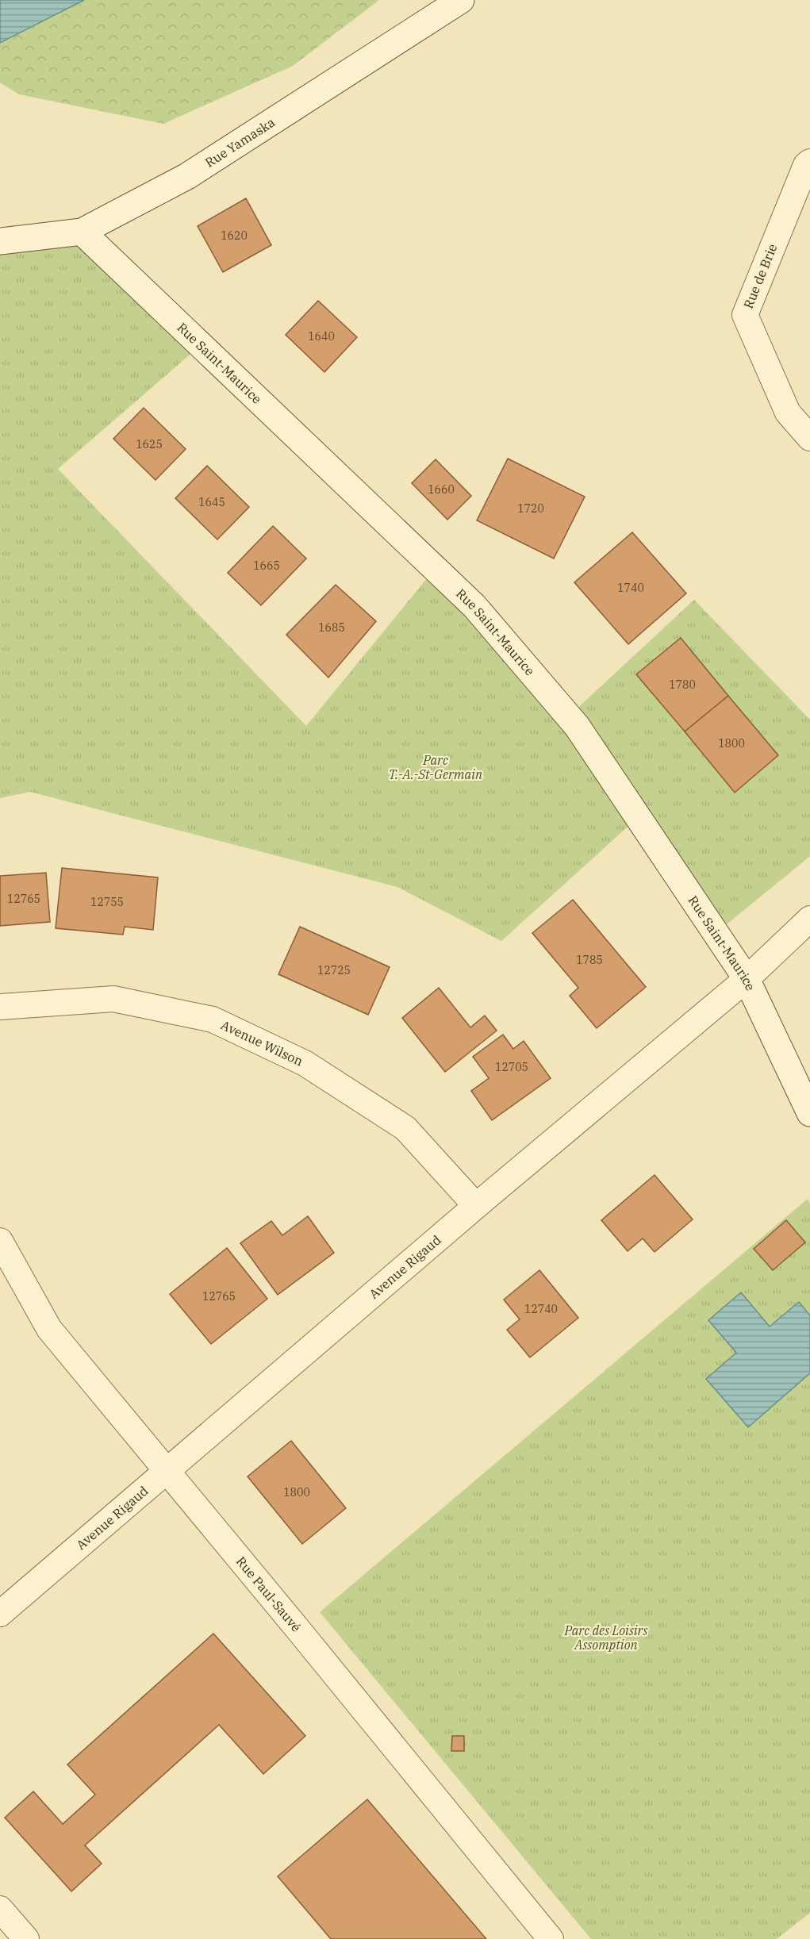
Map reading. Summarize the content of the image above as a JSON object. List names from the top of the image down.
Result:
{
  "streets": {
    "street": [
      "Rue Yamaska",
      "Rue de Brie",
      "Rue Saint-Maurice",
      "Avenue Wilson",
      "Avenue Rigaud",
      "Rue Paul-Sauvé"
    ]
  },
  "crossings": [
    ["Rue Yamaska", "Rue Saint-Maurice"],
    ["Rue Saint-Maurice", "Avenue Rigaud"],
    ["Avenue Wilson", "Avenue Rigaud"],
    ["Avenue Rigaud", "Rue Paul-Sauvé"]
  ],
  "parks": ["Parc T.-A.-St-Germain", "Parc des Loisirs Assomption"],
  "house_numbers": [
    "1620",
    "1640",
    "1625",
    "1660",
    "1645",
    "1720",
    "1665",
    "1740",
    "1685",
    "1780",
    "1800",
    "12765",
    "12755",
    "1785",
    "12725",
    "12705",
    "12765",
    "12740",
    "1800"
  ]
}
